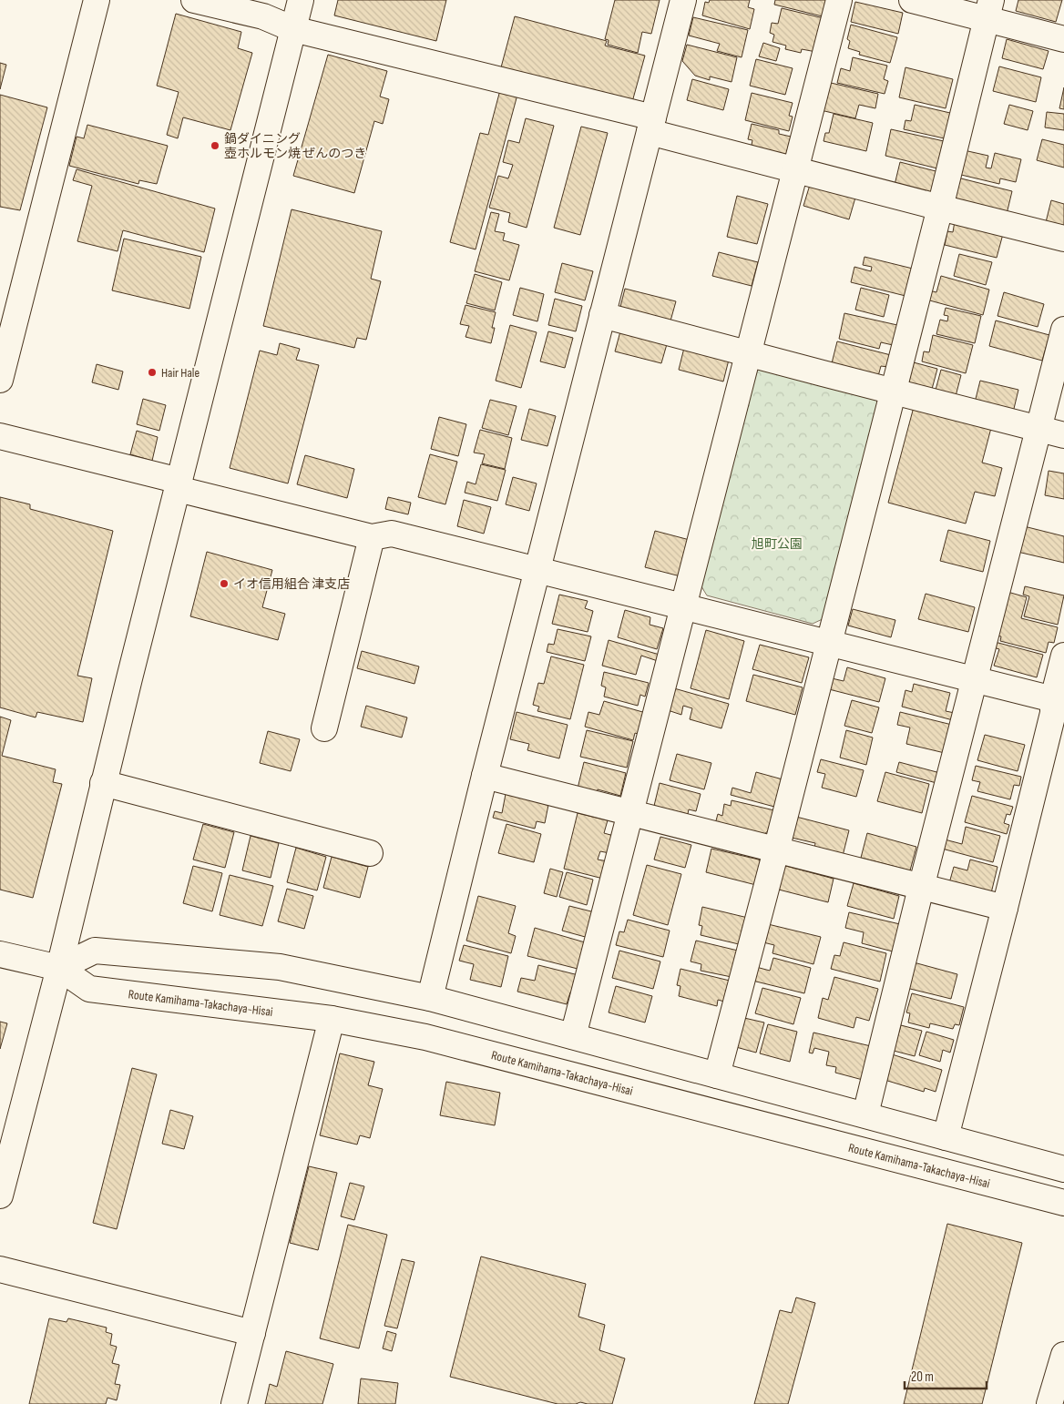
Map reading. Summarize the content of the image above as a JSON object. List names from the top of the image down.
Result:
{
  "streets": {
    "street": ["Route Kamihama-Takachaya-Hisai"]
  },
  "parks": ["旭町公園"],
  "places": ["鍋ダイニング 壺ホルモン焼 ぜんのつき", "Hair Hale", "イオ信用組合 津支店"],
  "scale_bar": "20 m"
}
